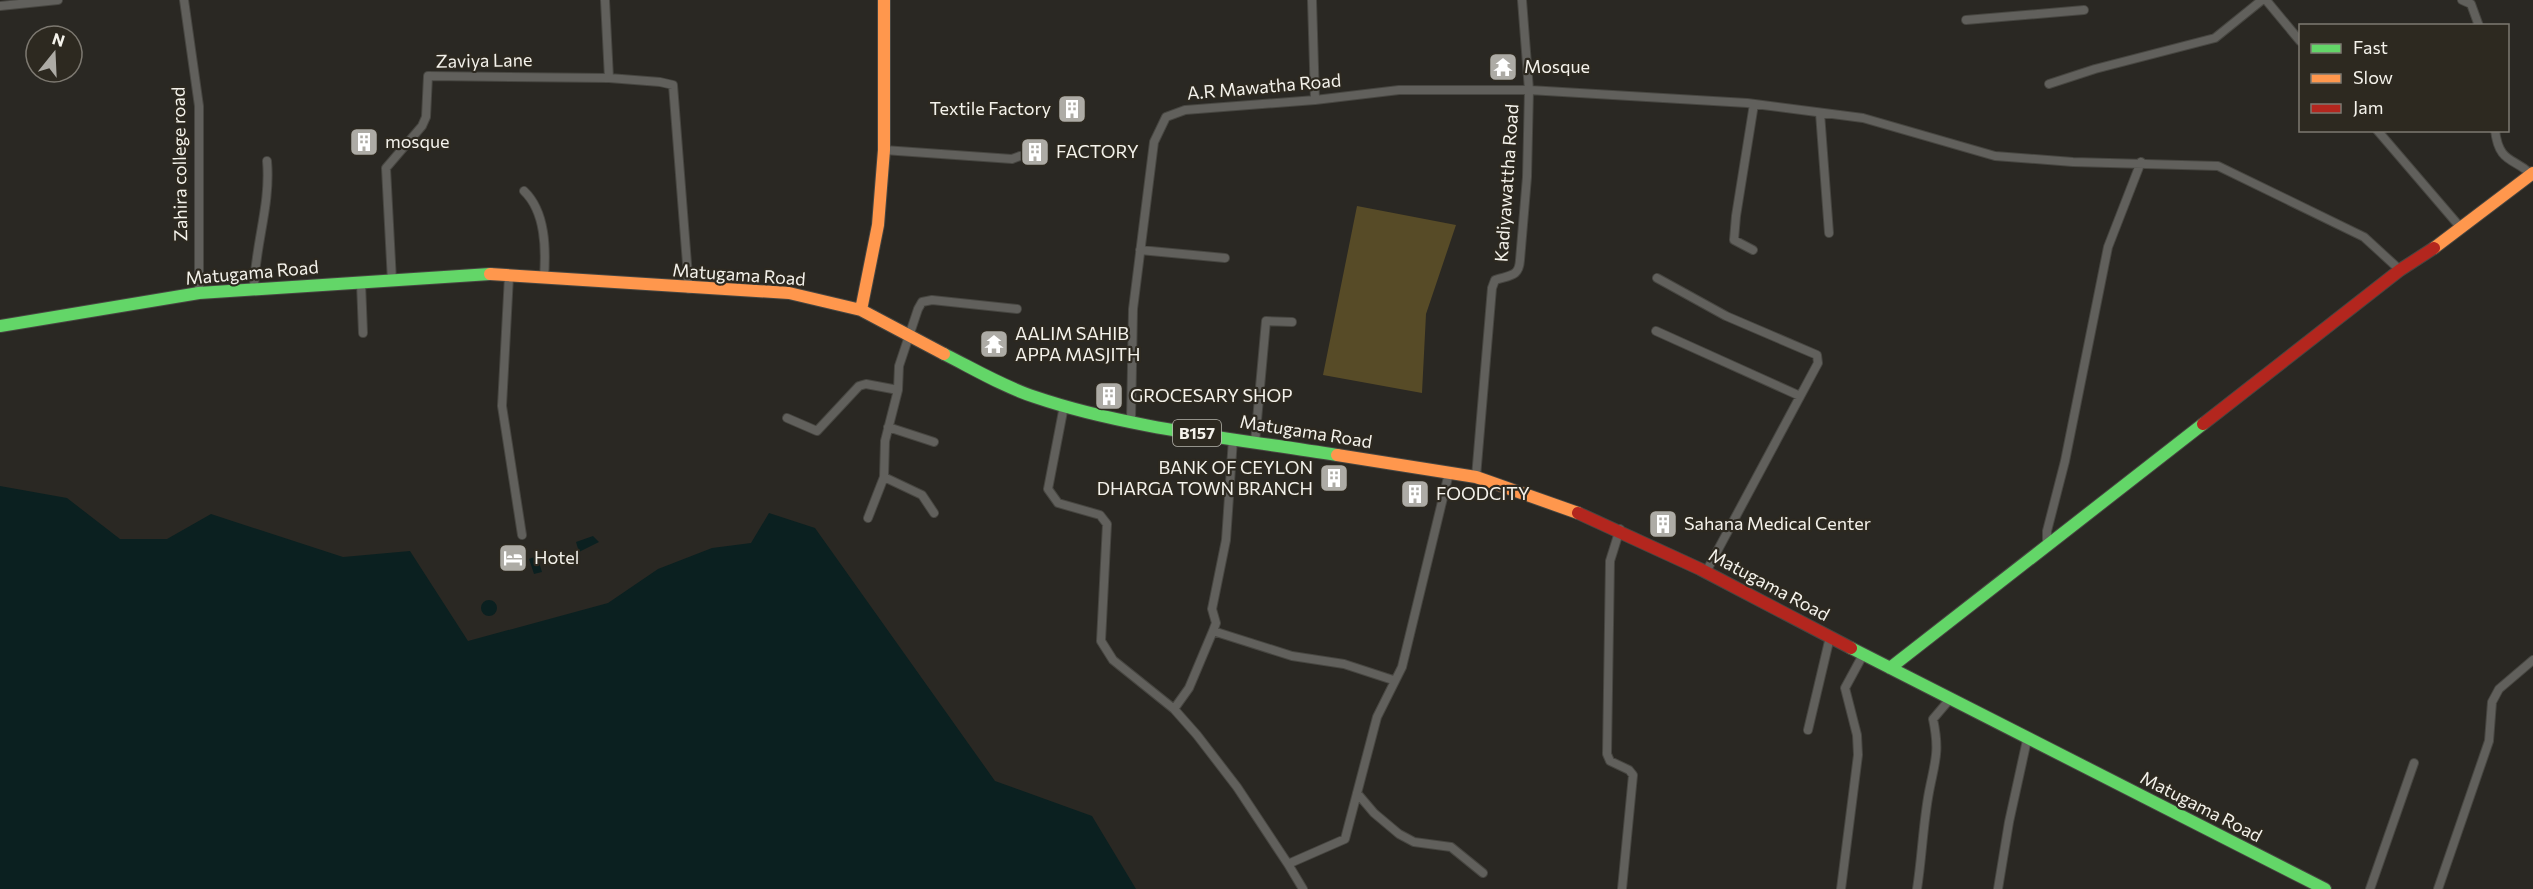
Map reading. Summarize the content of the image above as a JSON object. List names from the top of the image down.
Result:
{
  "streets": {
    "main road": ["Matugama Road", "B157"],
    "street": [
      "Zaviya Lane",
      "A.R Mawatha Road",
      "Zahira college road",
      "Kadiyawattha Road"
    ]
  },
  "crossings": [
    ["Zaviya Lane", "Matugama Road"],
    ["A.R Mawatha Road", "Kadiyawattha Road"],
    ["A.R Mawatha Road", "Matugama Road"],
    ["Zahira college road", "Matugama Road"],
    ["Kadiyawattha Road", "Matugama Road"]
  ],
  "places": {
    "temple": ["Mosque", "AALIM SAHIB APPA MASJITH"],
    "building": [
      "Textile Factory",
      "mosque",
      "FACTORY",
      "GROCESARY SHOP",
      "BANK OF CEYLON DHARGA TOWN BRANCH",
      "FOODCITY",
      "Sahana Medical Center"
    ],
    "hotel": ["Hotel"]
  },
  "legend": ["Fast", "Slow", "Jam"],
  "north": "top"
}
